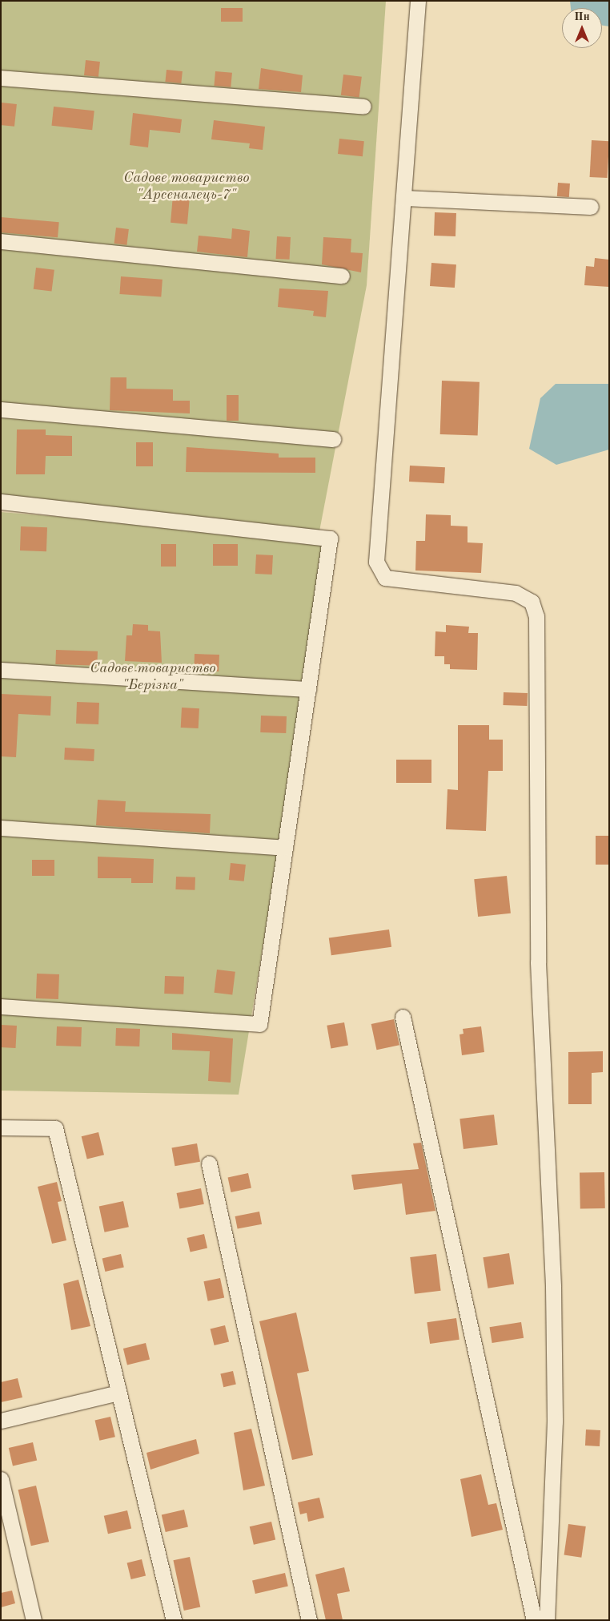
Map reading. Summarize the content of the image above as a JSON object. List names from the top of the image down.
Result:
{
  "parks": ["Садове товариство \"Арсеналець-7\"", "Садове товариство \"Берізка\""],
  "north": "top"
}
